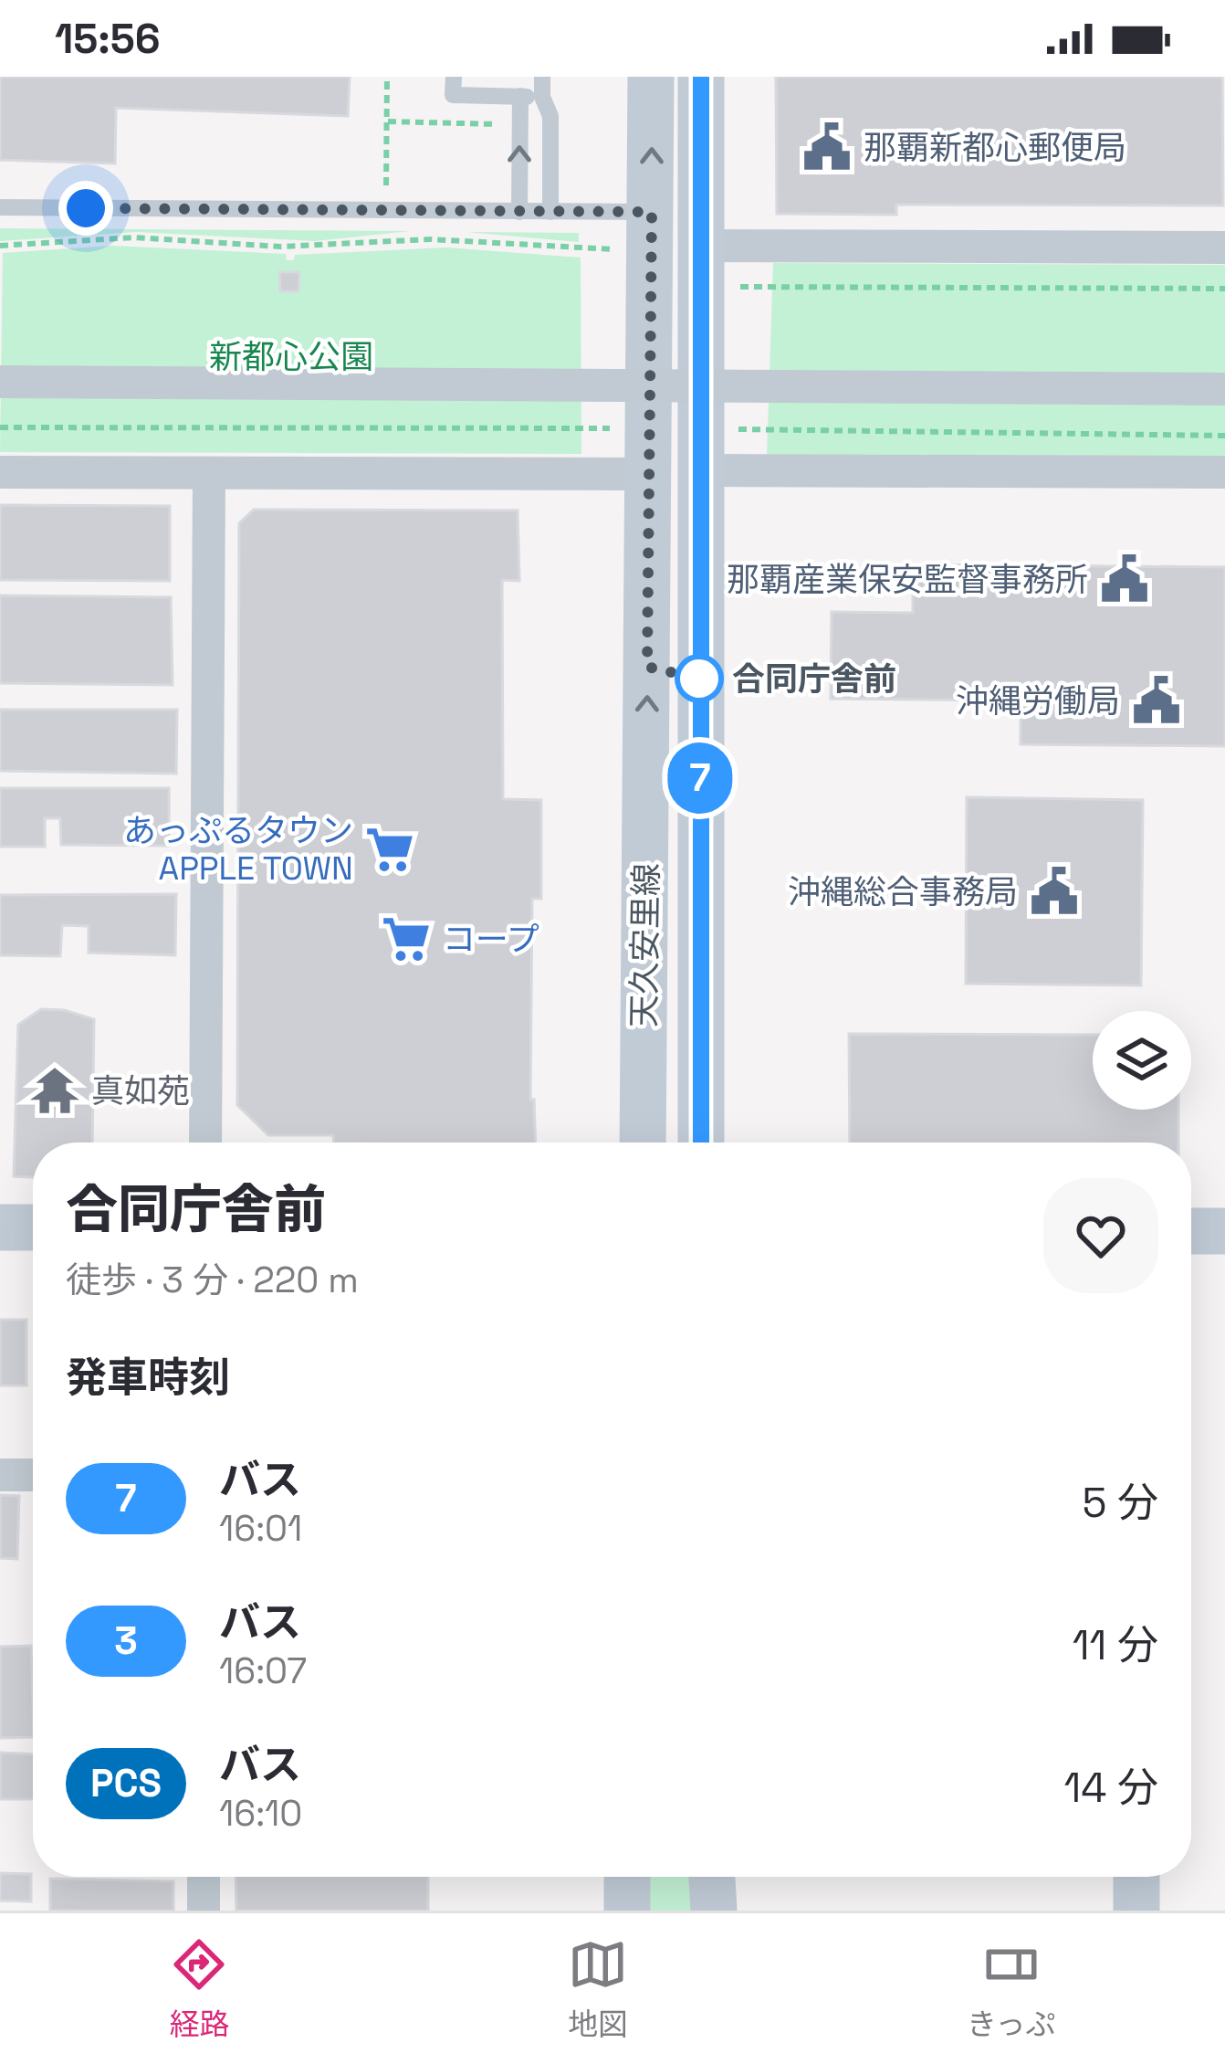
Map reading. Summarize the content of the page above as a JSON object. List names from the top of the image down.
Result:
{
  "streets": {
    "street": ["天久安里線"]
  },
  "parks": ["新都心公園"],
  "places": {
    "public building": [
      "那覇新都心郵便局",
      "那覇産業保安監督事務所",
      "沖縄労働局",
      "沖縄総合事務局"
    ],
    "other": ["合同庁舎前"],
    "supermarket": ["あっぷるタウン APPLE TOWN", "コープ"],
    "temple": ["真如苑"]
  },
  "lines": ["bus line 7"],
  "page": {
    "status": "15:56",
    "on_map": "7",
    "heading": [
      ["合同庁舎前", "徒歩 · 3 分 · 220 m"],
      "発車時刻"
    ],
    "list": [
      {
        "mark": "7",
        "name": "バス",
        "note": "16:01",
        "value": "5 分"
      },
      {
        "mark": "3",
        "name": "バス",
        "note": "16:07",
        "value": "11 分"
      },
      {
        "mark": "PCS",
        "name": "バス",
        "note": "16:10",
        "value": "14 分"
      }
    ],
    "tabs": ["経路", "地図", "きっぷ"]
  }
}
